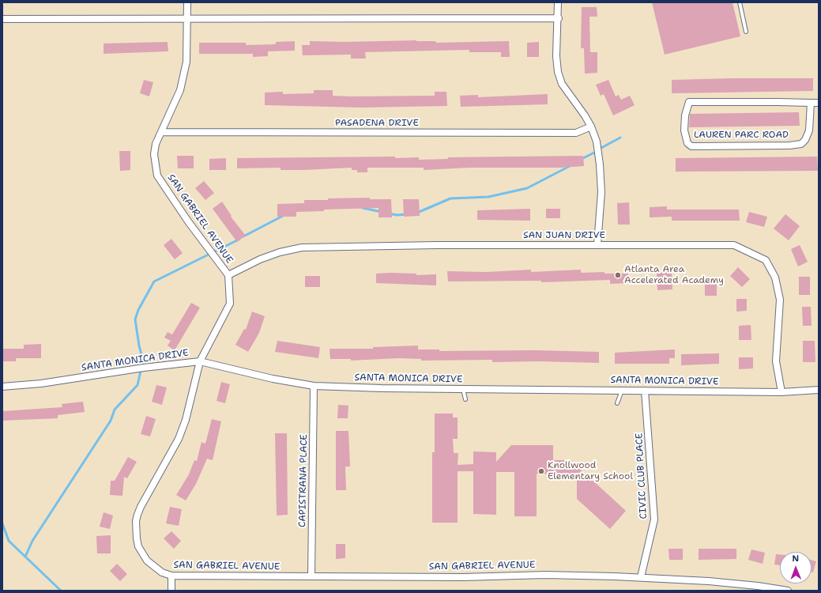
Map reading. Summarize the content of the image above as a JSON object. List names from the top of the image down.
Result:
{
  "streets": {
    "street": [
      "PASADENA DRIVE",
      "LAUREN PARC ROAD",
      "SAN GABRIEL AVENUE",
      "SAN JUAN DRIVE",
      "SANTA MONICA DRIVE",
      "CIVIC CLUB PLACE",
      "CAPISTRANA PLACE"
    ]
  },
  "crossings": [
    ["PASADENA DRIVE", "SAN GABRIEL AVENUE"],
    ["SAN GABRIEL AVENUE", "SAN JUAN DRIVE"],
    ["SAN GABRIEL AVENUE", "SANTA MONICA DRIVE"],
    ["SAN GABRIEL AVENUE", "CIVIC CLUB PLACE"],
    ["SAN GABRIEL AVENUE", "CAPISTRANA PLACE"],
    ["SAN JUAN DRIVE", "SANTA MONICA DRIVE"],
    ["SANTA MONICA DRIVE", "CIVIC CLUB PLACE"],
    ["SANTA MONICA DRIVE", "CAPISTRANA PLACE"]
  ],
  "places": ["Atlanta Area Accelerated Academy", "Knollwood Elementary School"],
  "north": "top"
}
